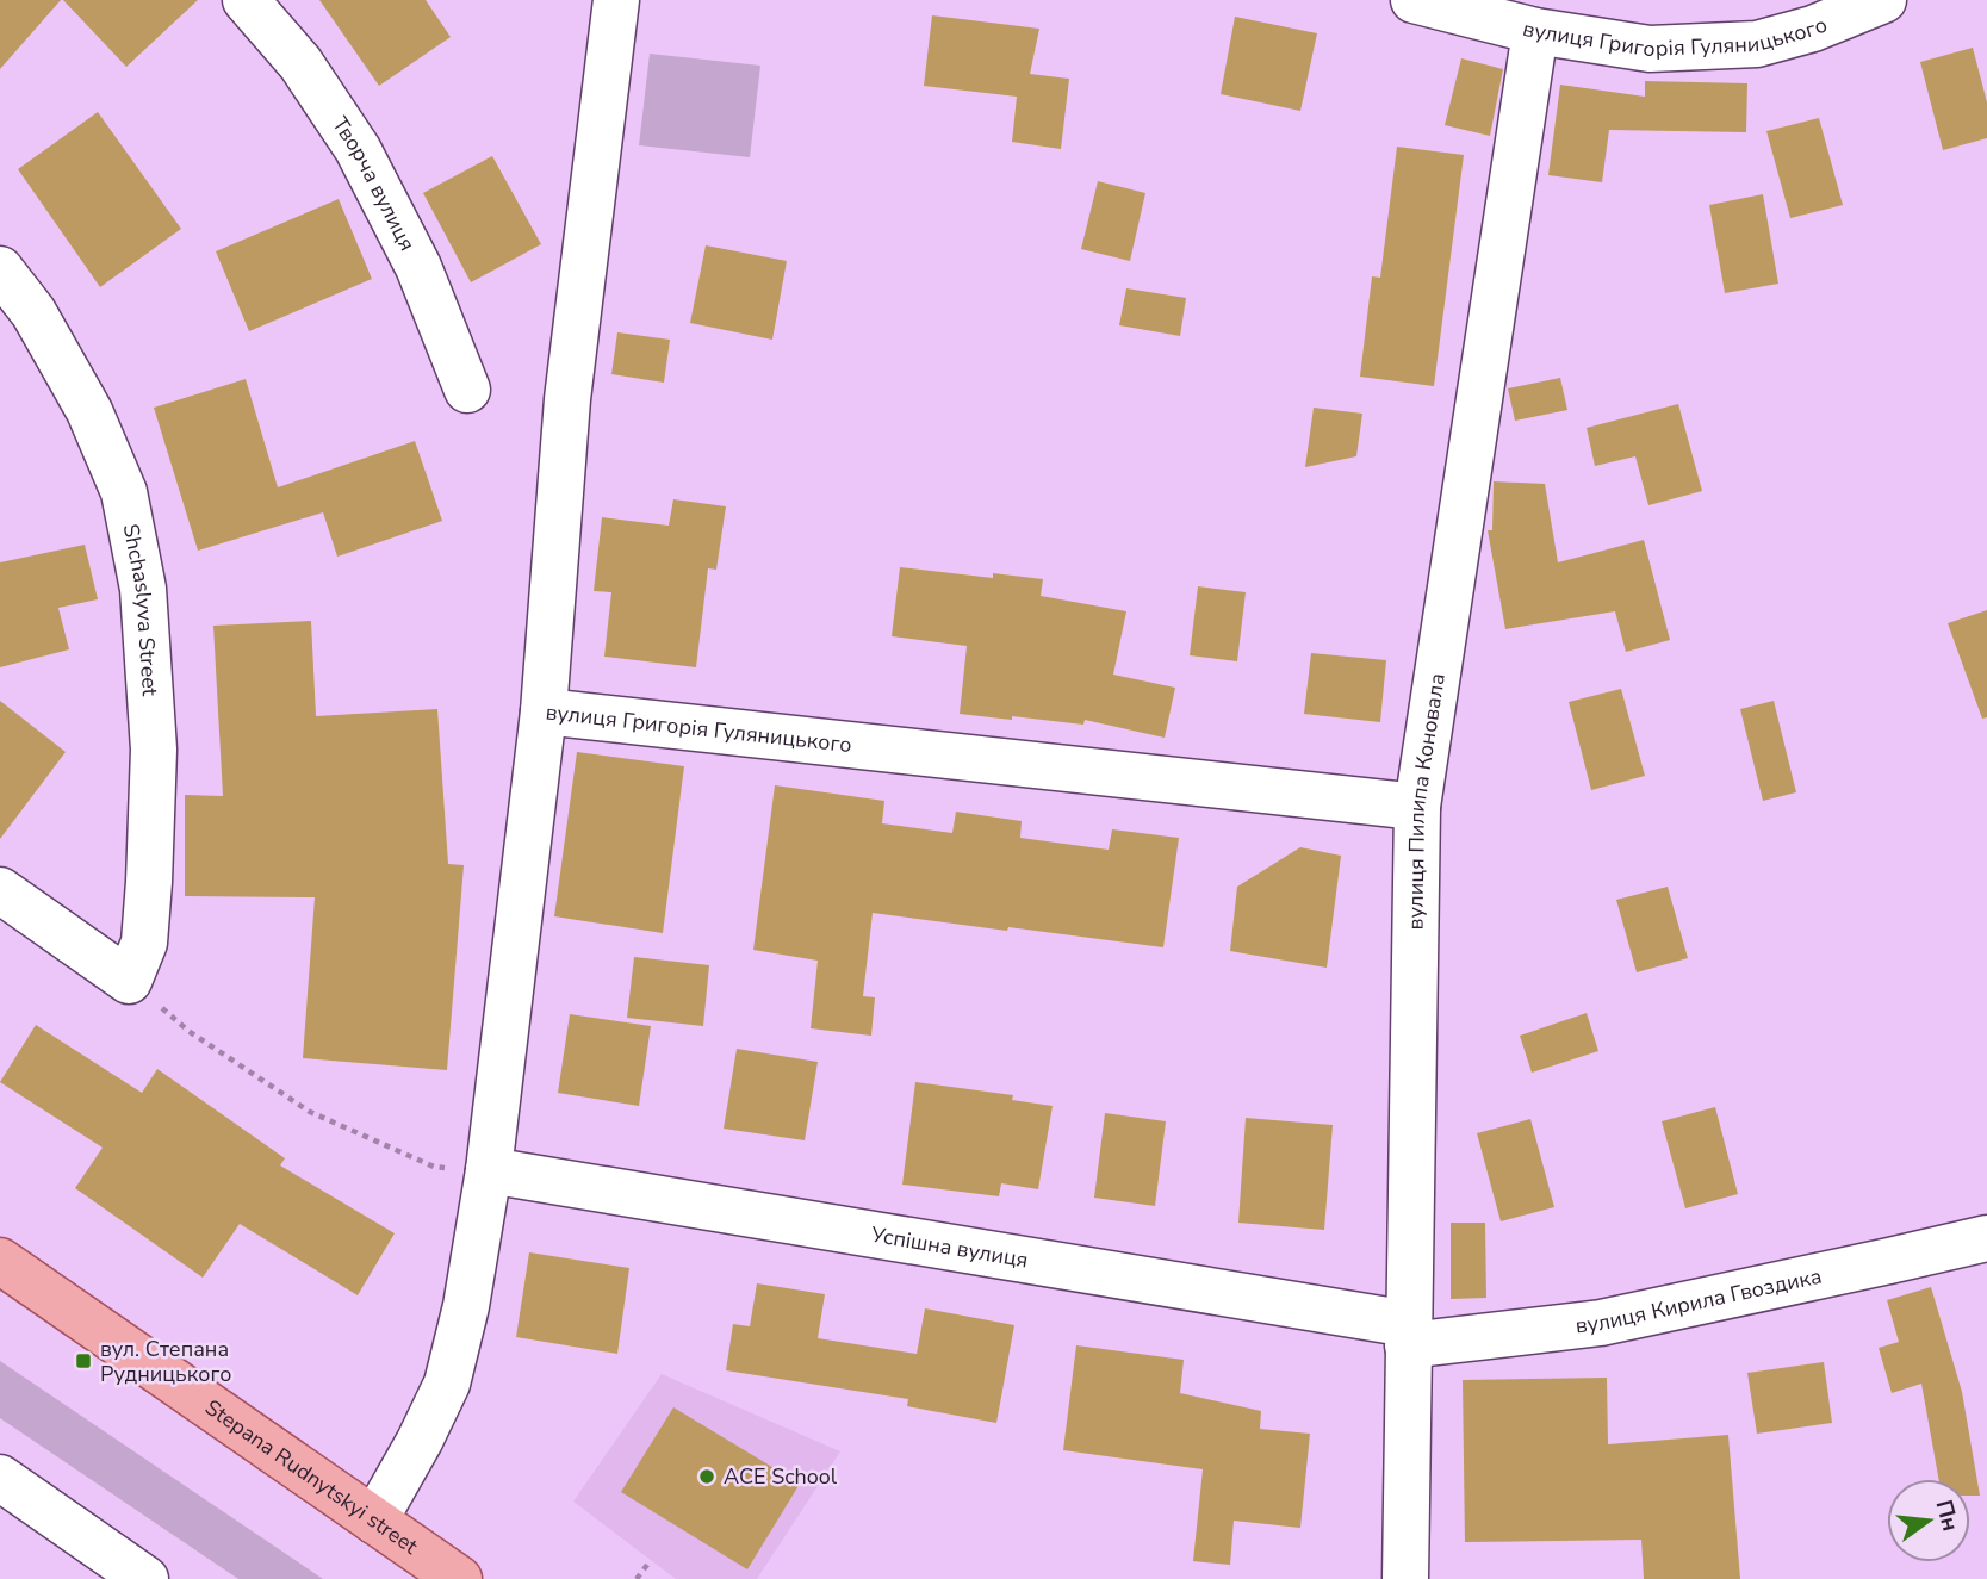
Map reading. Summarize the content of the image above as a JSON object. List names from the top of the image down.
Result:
{
  "streets": {
    "main road": ["Stepana Rudnytskyi street"],
    "street": [
      "вулиця Григорія Гуляницького",
      "Творча вулиця",
      "Shchaslyva Street",
      "вулиця Пилипа Коновала",
      "Успішна вулиця",
      "вулиця Кирила Гвоздика"
    ]
  },
  "crossings": [
    ["вулиця Григорія Гуляницького", "вулиця Пилипа Коновала"],
    ["вулиця Пилипа Коновала", "Успішна вулиця"],
    ["вулиця Пилипа Коновала", "вулиця Кирила Гвоздика"],
    ["Успішна вулиця", "вулиця Кирила Гвоздика"]
  ],
  "places": {
    "transit": ["вул. Степана Рудницького"],
    "other": ["ACE School"]
  },
  "north": "right"
}
